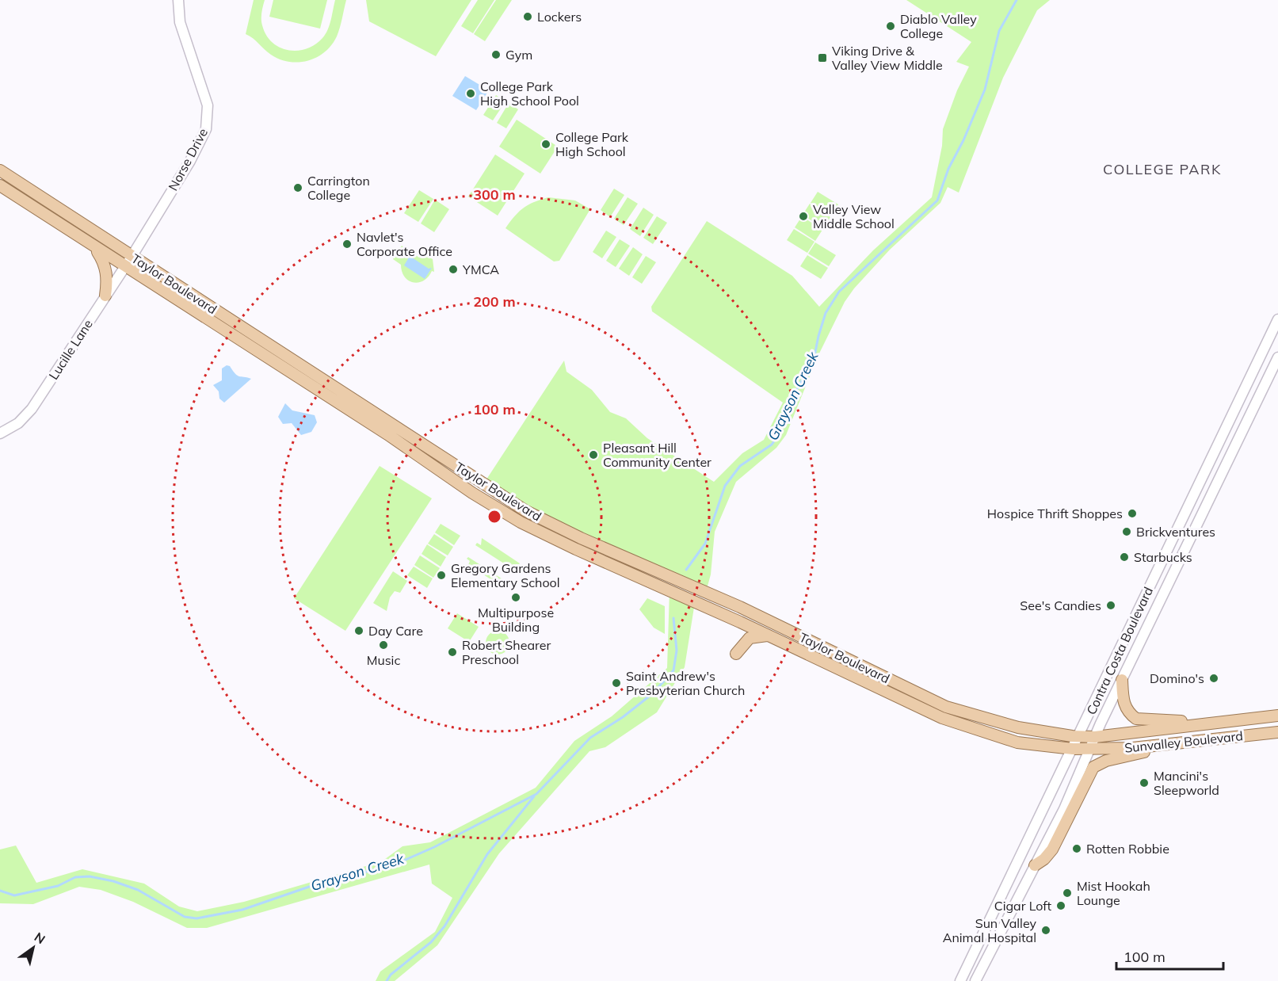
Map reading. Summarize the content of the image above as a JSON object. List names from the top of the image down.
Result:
{
  "streets": {
    "main road": [
      "Norse Drive",
      "Taylor Boulevard",
      "Lucille Lane",
      "Contra Costa Boulevard",
      "Sunvalley Boulevard"
    ]
  },
  "crossings": [
    ["Norse Drive", "Taylor Boulevard"],
    ["Norse Drive", "Lucille Lane"],
    ["Taylor Boulevard", "Lucille Lane"],
    ["Taylor Boulevard", "Contra Costa Boulevard"],
    ["Taylor Boulevard", "Sunvalley Boulevard"],
    ["Contra Costa Boulevard", "Sunvalley Boulevard"]
  ],
  "districts": ["COLLEGE PARK"],
  "water": ["Grayson Creek"],
  "places": {
    "other": [
      "Lockers",
      "Diablo Valley College",
      "Gym",
      "College Park High School Pool",
      "College Park High School",
      "Carrington College",
      "Valley View Middle School",
      "Navlet's Corporate Office",
      "YMCA",
      "Pleasant Hill Community Center",
      "Hospice Thrift Shoppes",
      "Brickventures",
      "Starbucks",
      "Gregory Gardens Elementary School",
      "Multipurpose Building",
      "See's Candies",
      "Day Care",
      "Music",
      "Robert Shearer Preschool",
      "Domino's",
      "Saint Andrew's Presbyterian Church",
      "Mancini's Sleepworld",
      "Rotten Robbie",
      "Mist Hookah Lounge",
      "Cigar Loft",
      "Sun Valley Animal Hospital"
    ],
    "transit": ["Viking Drive & Valley View Middle"]
  },
  "scale_bar": "100 m",
  "north": "top right",
  "rings": ["300 m", "200 m", "100 m"]
}
